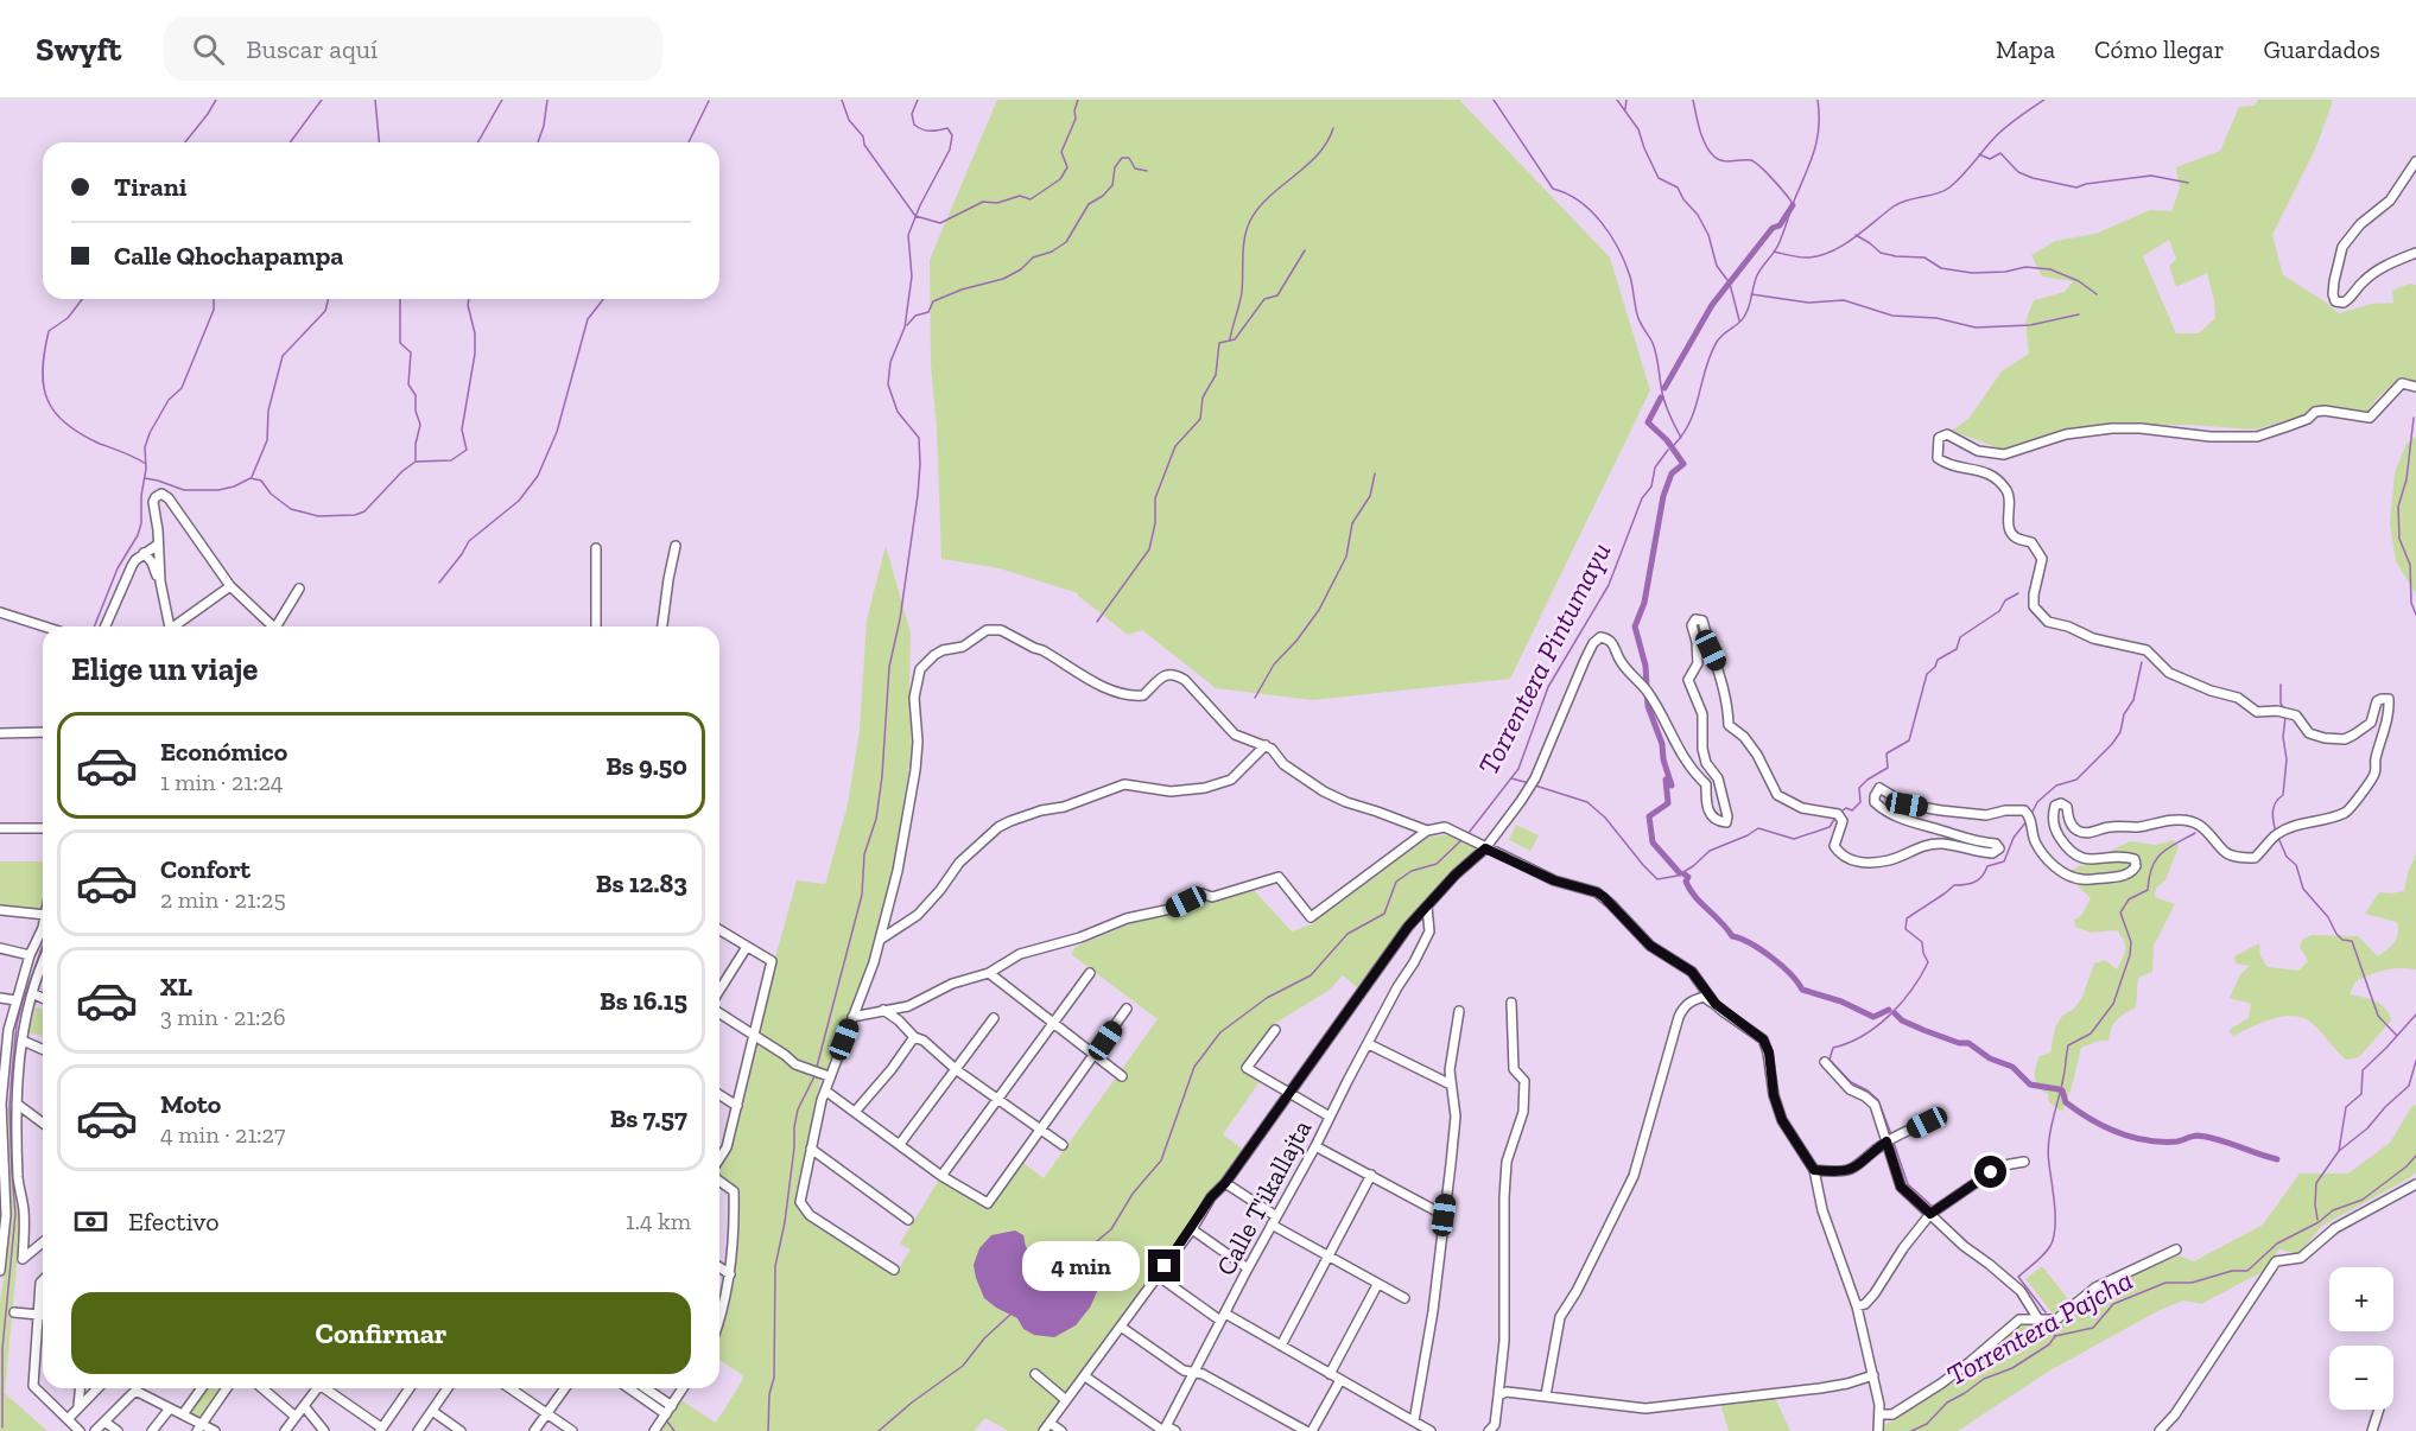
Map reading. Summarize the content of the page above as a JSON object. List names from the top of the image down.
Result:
{
  "streets": {
    "street": ["Calle T'ikallajta"]
  },
  "water": ["Torrentera Pintumayu", "Torrentera Pajcha"],
  "page": {
    "header": "Swyft",
    "search": "Buscar aquí",
    "nav": ["Mapa", "Cómo llegar", "Guardados"],
    "banner": ["Tirani", "Calle Qhochapampa"],
    "heading": "Elige un viaje",
    "list": [
      {
        "name": "Económico",
        "note": "1 min · 21:24",
        "value": "Bs 9.50"
      },
      {
        "name": "Confort",
        "note": "2 min · 21:25",
        "value": "Bs 12.83"
      },
      {
        "name": "XL",
        "note": "3 min · 21:26",
        "value": "Bs 16.15"
      },
      {
        "name": "Moto",
        "note": "4 min · 21:27",
        "value": "Bs 7.57"
      }
    ],
    "pay": ["Efectivo", "1.4 km"],
    "bubble": "4 min",
    "map_buttons": ["+", "−"],
    "buttons": "Confirmar"
  }
}
